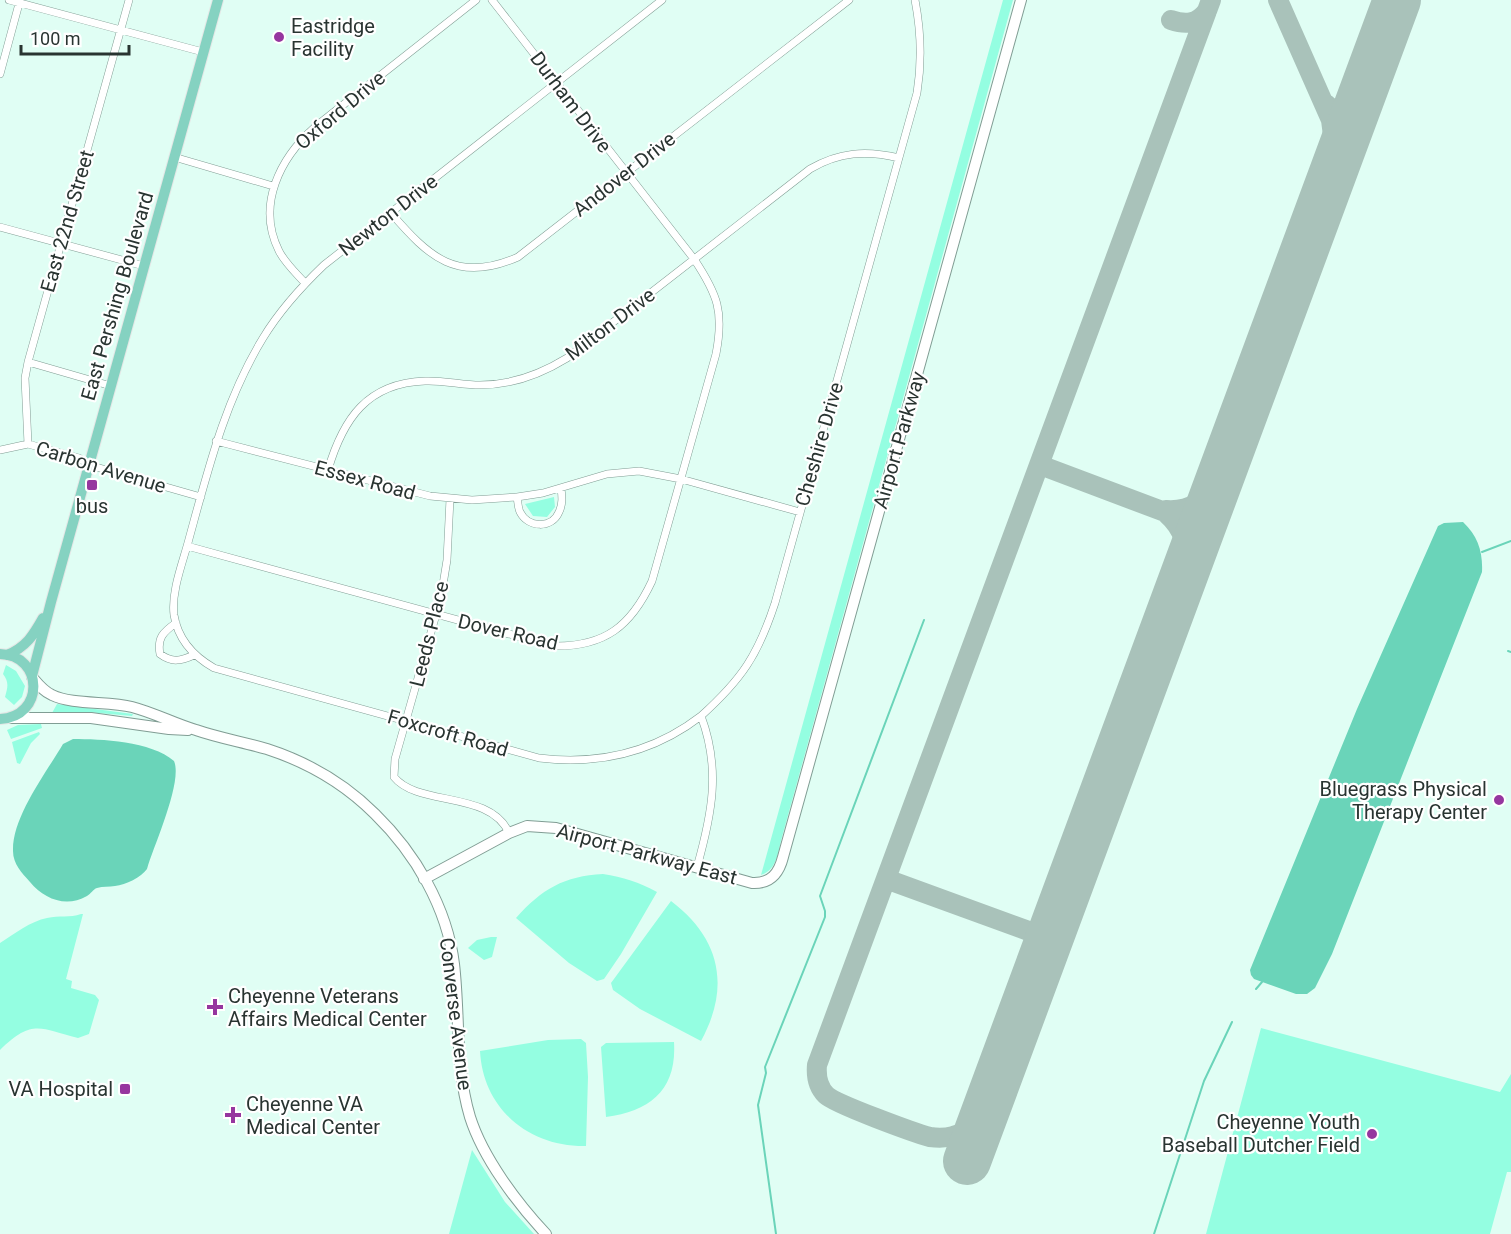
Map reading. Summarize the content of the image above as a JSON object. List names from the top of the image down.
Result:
{
  "streets": {
    "main road": ["East Pershing Boulevard"],
    "street": [
      "Durham Drive",
      "Oxford Drive",
      "Andover Drive",
      "Newton Drive",
      "East 22nd Street",
      "Milton Drive",
      "Airport Parkway",
      "Cheshire Drive",
      "Carbon Avenue",
      "Essex Road",
      "Dover Road",
      "Leeds Place",
      "Foxcroft Road",
      "Airport Parkway East",
      "Converse Avenue"
    ]
  },
  "crossings": [
    ["Durham Drive", "Andover Drive"],
    ["Durham Drive", "Newton Drive"],
    ["Durham Drive", "Milton Drive"],
    ["Durham Drive", "Dover Road"],
    ["Oxford Drive", "Newton Drive"],
    ["Andover Drive", "Newton Drive"],
    ["Newton Drive", "Carbon Avenue"],
    ["Newton Drive", "Essex Road"],
    ["Newton Drive", "Foxcroft Road"],
    ["East 22nd Street", "Carbon Avenue"],
    ["East Pershing Boulevard", "Carbon Avenue"],
    ["East Pershing Boulevard", "Converse Avenue"],
    ["Milton Drive", "Cheshire Drive"],
    ["Milton Drive", "Essex Road"],
    ["Milton Drive", "Dover Road"],
    ["Airport Parkway", "Airport Parkway East"],
    ["Cheshire Drive", "Essex Road"],
    ["Cheshire Drive", "Foxcroft Road"],
    ["Carbon Avenue", "Foxcroft Road"],
    ["Essex Road", "Dover Road"],
    ["Essex Road", "Leeds Place"],
    ["Dover Road", "Leeds Place"],
    ["Dover Road", "Foxcroft Road"],
    ["Leeds Place", "Foxcroft Road"],
    ["Leeds Place", "Airport Parkway East"],
    ["Airport Parkway East", "Converse Avenue"]
  ],
  "places": {
    "other": ["Eastridge Facility", "Bluegrass Physical Therapy Center", "Cheyenne Youth Baseball Dutcher Field"],
    "transit": ["bus", "VA Hospital"],
    "health": ["Cheyenne Veterans Affairs Medical Center", "Cheyenne VA Medical Center"]
  },
  "scale_bar": "100 m"
}
